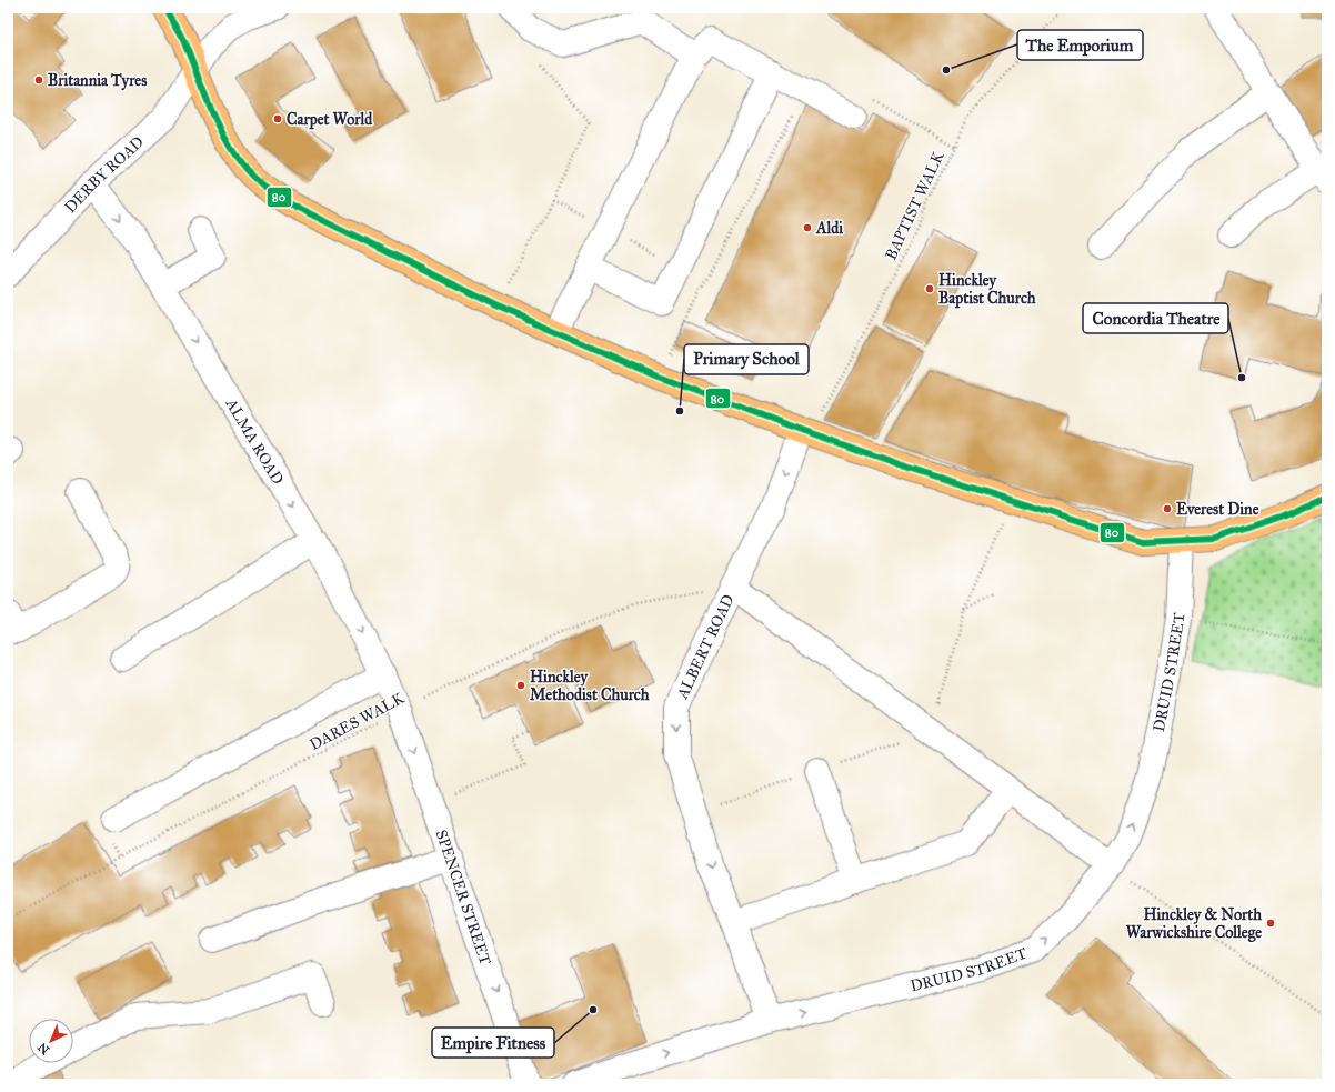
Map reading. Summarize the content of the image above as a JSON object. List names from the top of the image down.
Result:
{
  "streets": {
    "street": [
      "DERBY ROAD",
      "ALMA ROAD",
      "ALBERT ROAD",
      "DRUID STREET",
      "SPENCER STREET"
    ],
    "path": ["BAPTIST WALK", "DARES WALK"]
  },
  "crossings": [
    ["DERBY ROAD", "ALMA ROAD"],
    ["BAPTIST WALK", "ALBERT ROAD"],
    ["ALMA ROAD", "DARES WALK"],
    ["ALMA ROAD", "SPENCER STREET"],
    ["ALBERT ROAD", "DRUID STREET"],
    ["ALBERT ROAD", "DARES WALK"],
    ["DARES WALK", "SPENCER STREET"]
  ],
  "one_way": ["ALMA ROAD", "ALBERT ROAD", "SPENCER STREET"],
  "places": [
    "The Emporium",
    "Britannia Tyres",
    "Carpet World",
    "Aldi",
    "Hinckley Baptist Church",
    "Concordia Theatre",
    "Primary School",
    "Everest Dine",
    "Hinckley Methodist Church",
    "Hinckley & North Warwickshire College",
    "Empire Fitness"
  ],
  "lines": ["transit line 80"],
  "north": "bottom left"
}
